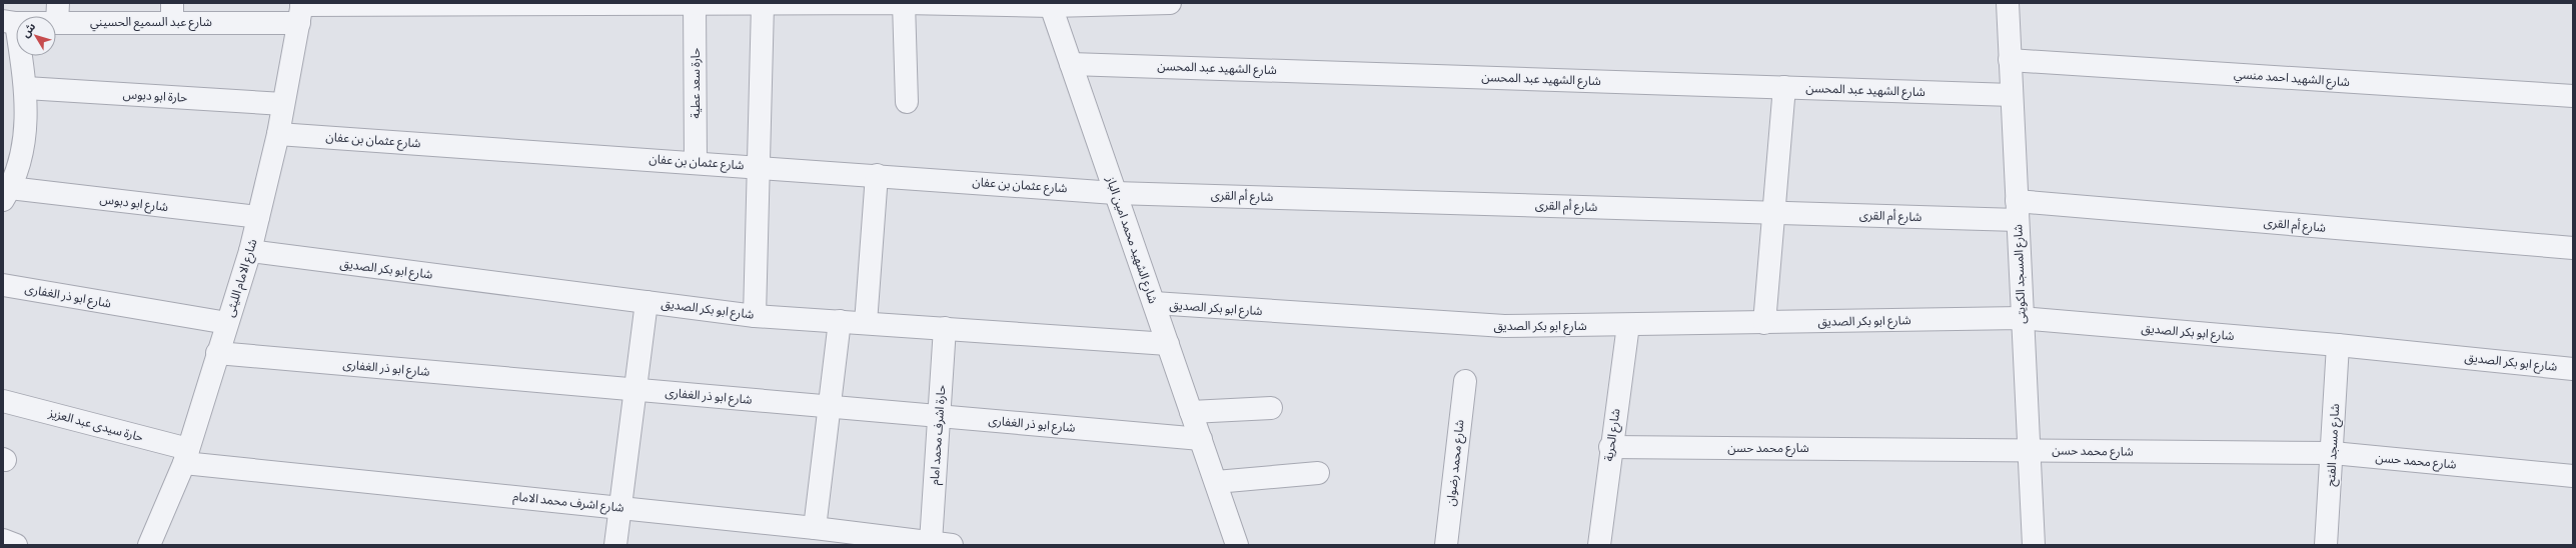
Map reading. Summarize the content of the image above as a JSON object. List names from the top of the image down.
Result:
{
  "streets": {
    "street": [
      "شارع عبد السميع الحسيني",
      "شارع الشهيد عبد المحسن",
      "شارع الشهيد احمد منسي",
      "حارة سعد عطية",
      "حارة ابو دبوس",
      "شارع عثمان بن عفان",
      "شارع أم القرى",
      "شارع ابو دبوس",
      "شارع الشهيد محمد امين الباز",
      "شارع ابو بكر الصديق",
      "شارع المسجد الكويتى",
      "شارع الامام الليثى",
      "شارع ابو ذر الغفارى",
      "حارة سيدى عبد العزيز",
      "حارة اشرف محمد امام",
      "شارع الحرية",
      "شارع مسجد الفتح",
      "شارع محمد حسن",
      "شارع محمد رضوان",
      "شارع اشرف محمد الامام"
    ]
  },
  "crossings": [
    ["شارع عبد السميع الحسيني", "حارة سعد عطية"],
    ["شارع عبد السميع الحسيني", "شارع الشهيد محمد امين الباز"],
    ["شارع عبد السميع الحسيني", "شارع الامام الليثى"],
    ["شارع الشهيد عبد المحسن", "شارع الشهيد محمد امين الباز"],
    ["شارع الشهيد عبد المحسن", "شارع المسجد الكويتى"],
    ["شارع الشهيد احمد منسي", "شارع المسجد الكويتى"],
    ["حارة سعد عطية", "شارع عثمان بن عفان"],
    ["حارة ابو دبوس", "شارع الامام الليثى"],
    ["شارع عثمان بن عفان", "شارع أم القرى"],
    ["شارع عثمان بن عفان", "شارع الشهيد محمد امين الباز"],
    ["شارع عثمان بن عفان", "شارع الامام الليثى"],
    ["شارع أم القرى", "شارع الشهيد محمد امين الباز"],
    ["شارع أم القرى", "شارع المسجد الكويتى"],
    ["شارع ابو دبوس", "شارع الامام الليثى"],
    ["شارع الشهيد محمد امين الباز", "شارع ابو بكر الصديق"],
    ["شارع الشهيد محمد امين الباز", "شارع ابو ذر الغفارى"],
    ["شارع ابو بكر الصديق", "شارع المسجد الكويتى"],
    ["شارع ابو بكر الصديق", "شارع الامام الليثى"],
    ["شارع ابو بكر الصديق", "حارة اشرف محمد امام"],
    ["شارع ابو بكر الصديق", "شارع الحرية"],
    ["شارع ابو بكر الصديق", "شارع مسجد الفتح"],
    ["شارع المسجد الكويتى", "شارع محمد حسن"],
    ["شارع الامام الليثى", "شارع ابو ذر الغفارى"],
    ["شارع الامام الليثى", "حارة سيدى عبد العزيز"],
    ["شارع الامام الليثى", "شارع اشرف محمد الامام"],
    ["شارع ابو ذر الغفارى", "حارة اشرف محمد امام"],
    ["حارة سيدى عبد العزيز", "شارع اشرف محمد الامام"],
    ["حارة اشرف محمد امام", "شارع اشرف محمد الامام"],
    ["شارع الحرية", "شارع محمد حسن"],
    ["شارع مسجد الفتح", "شارع محمد حسن"]
  ],
  "north": "top left"
}
